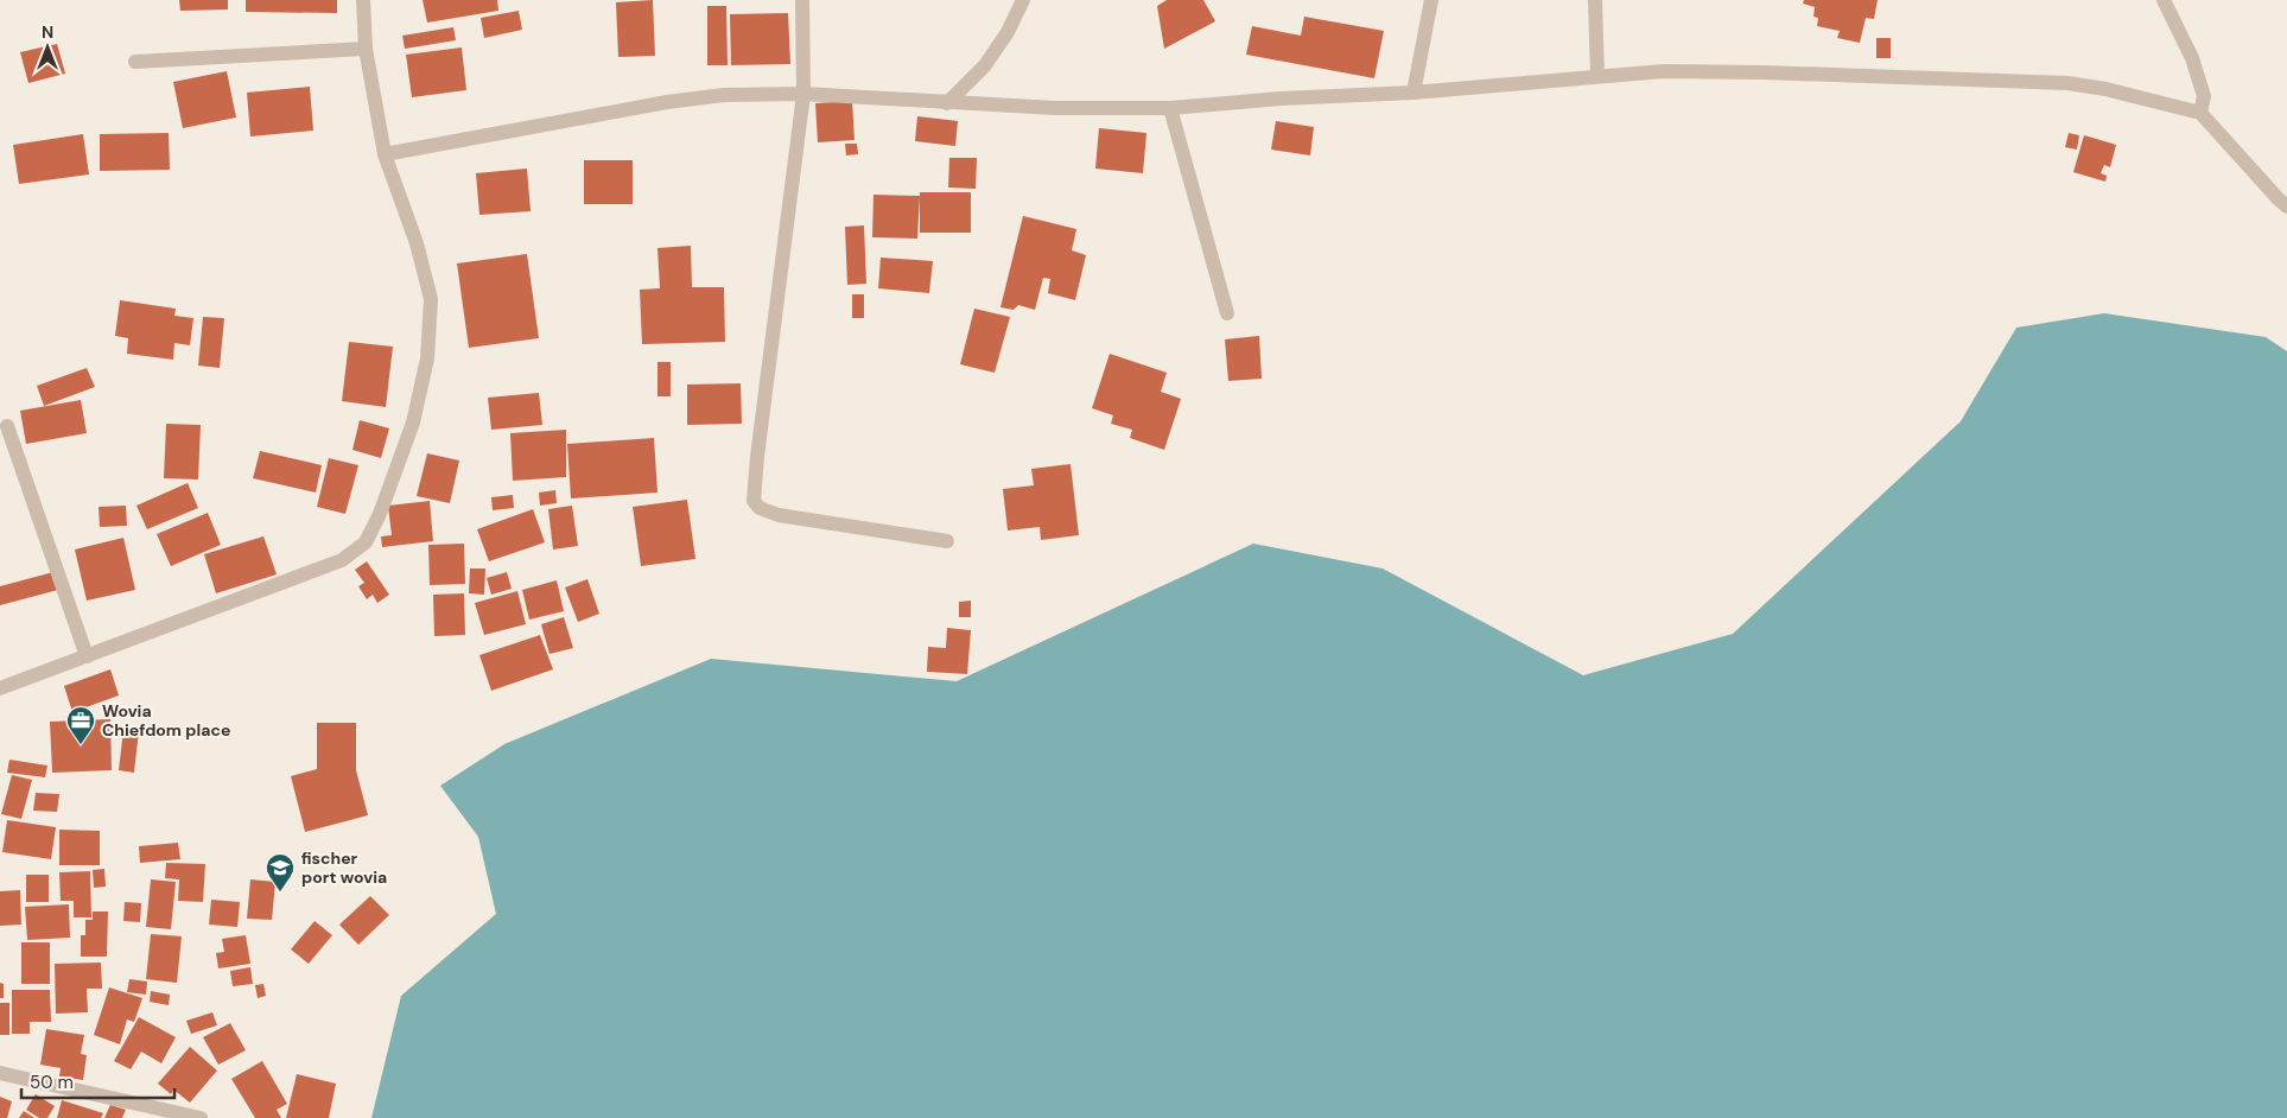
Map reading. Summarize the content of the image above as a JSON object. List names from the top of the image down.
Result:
{
  "places": {
    "office": ["Wovia Chiefdom place"],
    "school or university": ["fischer port wovia"]
  },
  "scale_bar": "50 m",
  "north": "top"
}
